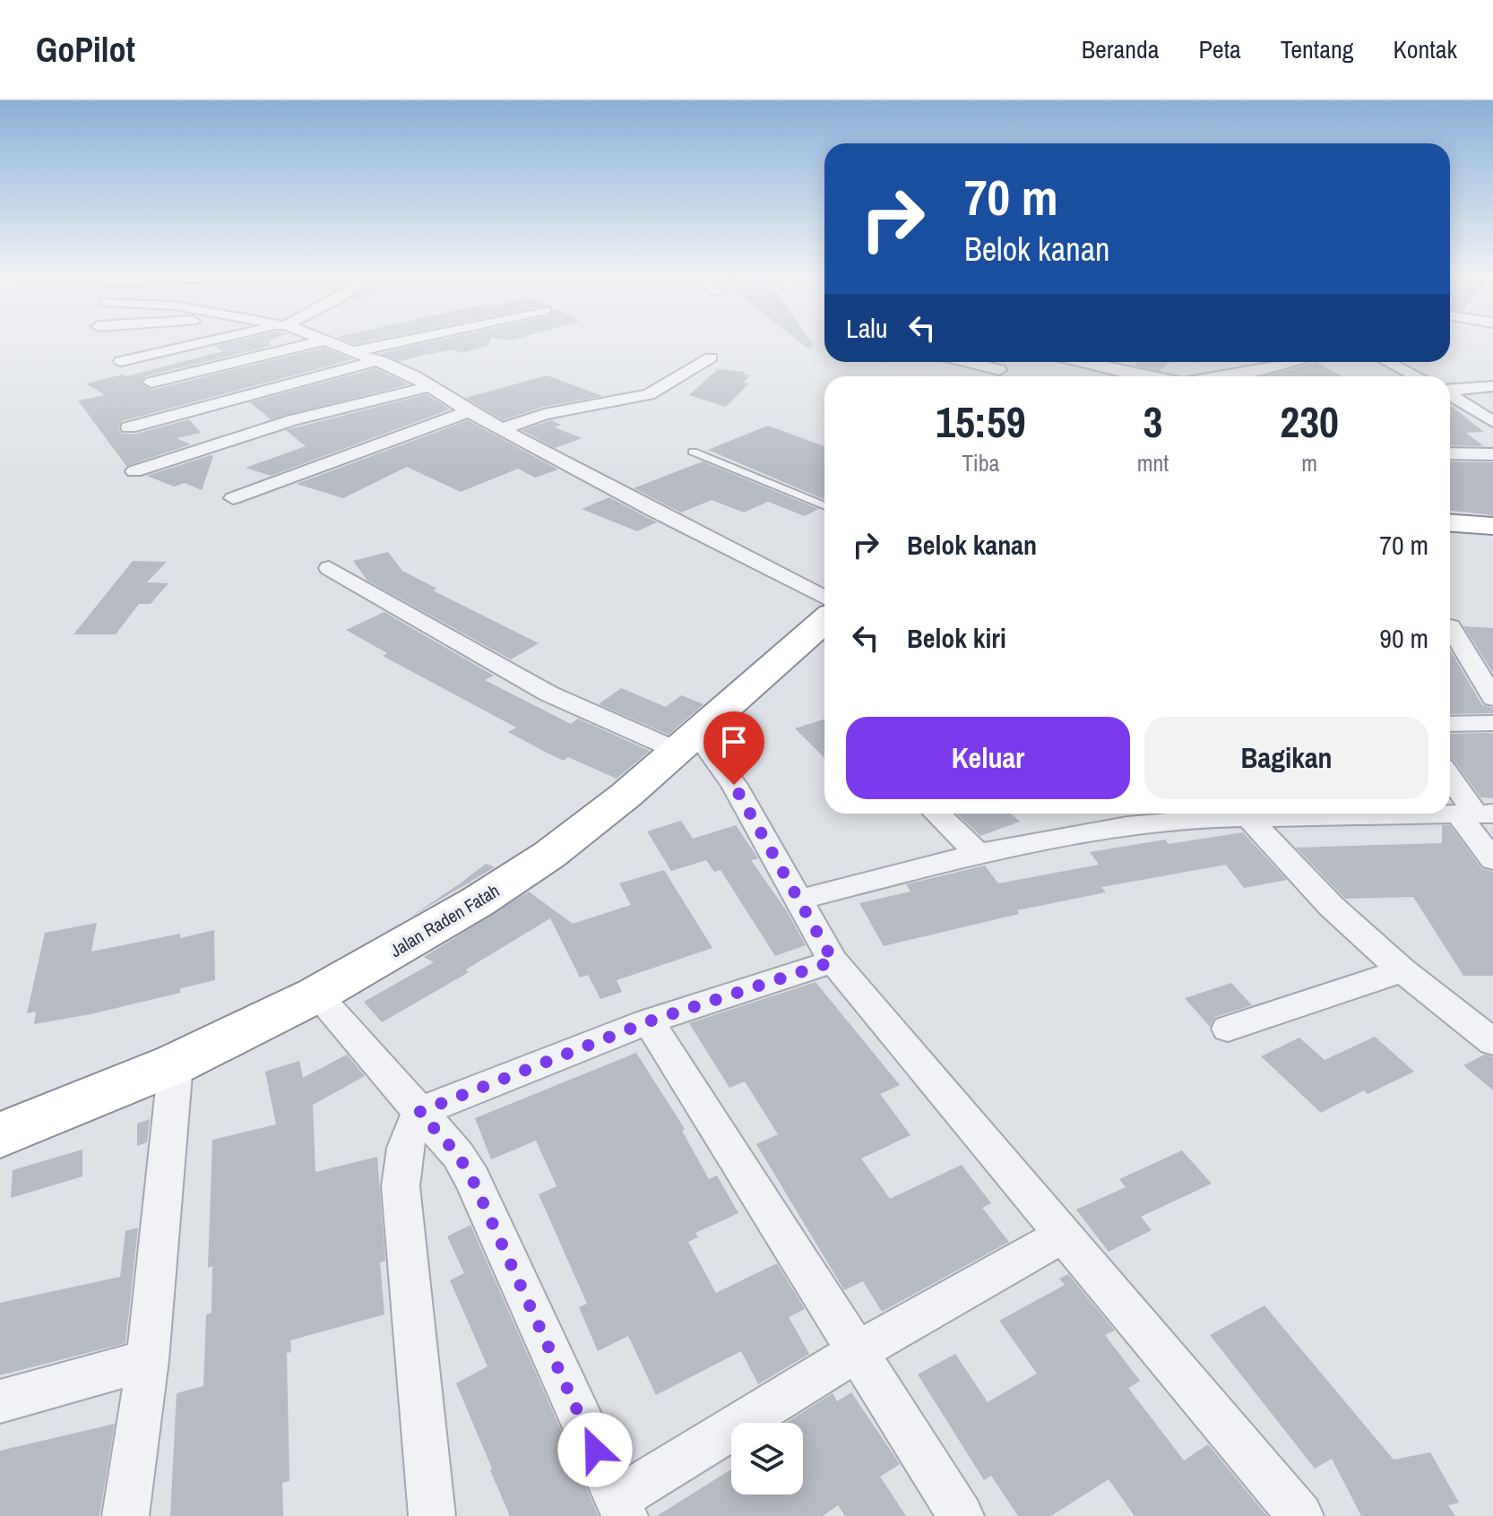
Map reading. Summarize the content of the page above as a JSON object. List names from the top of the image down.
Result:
{
  "streets": {
    "highway": ["Jalan Raden Fatah"]
  },
  "page": {
    "header": "GoPilot",
    "nav": [
      "Beranda",
      "Peta",
      "Tentang",
      "Kontak"
    ],
    "turn": ["70 m", "Belok kanan"],
    "then": "Lalu",
    "eta": [
      "15:59",
      "Tiba",
      "3",
      "mnt",
      "230",
      "m"
    ],
    "list": [
      {
        "name": "Belok kanan",
        "value": "70 m"
      },
      {
        "name": "Belok kiri",
        "value": "90 m"
      }
    ],
    "buttons": ["Keluar", "Bagikan"]
  }
}
